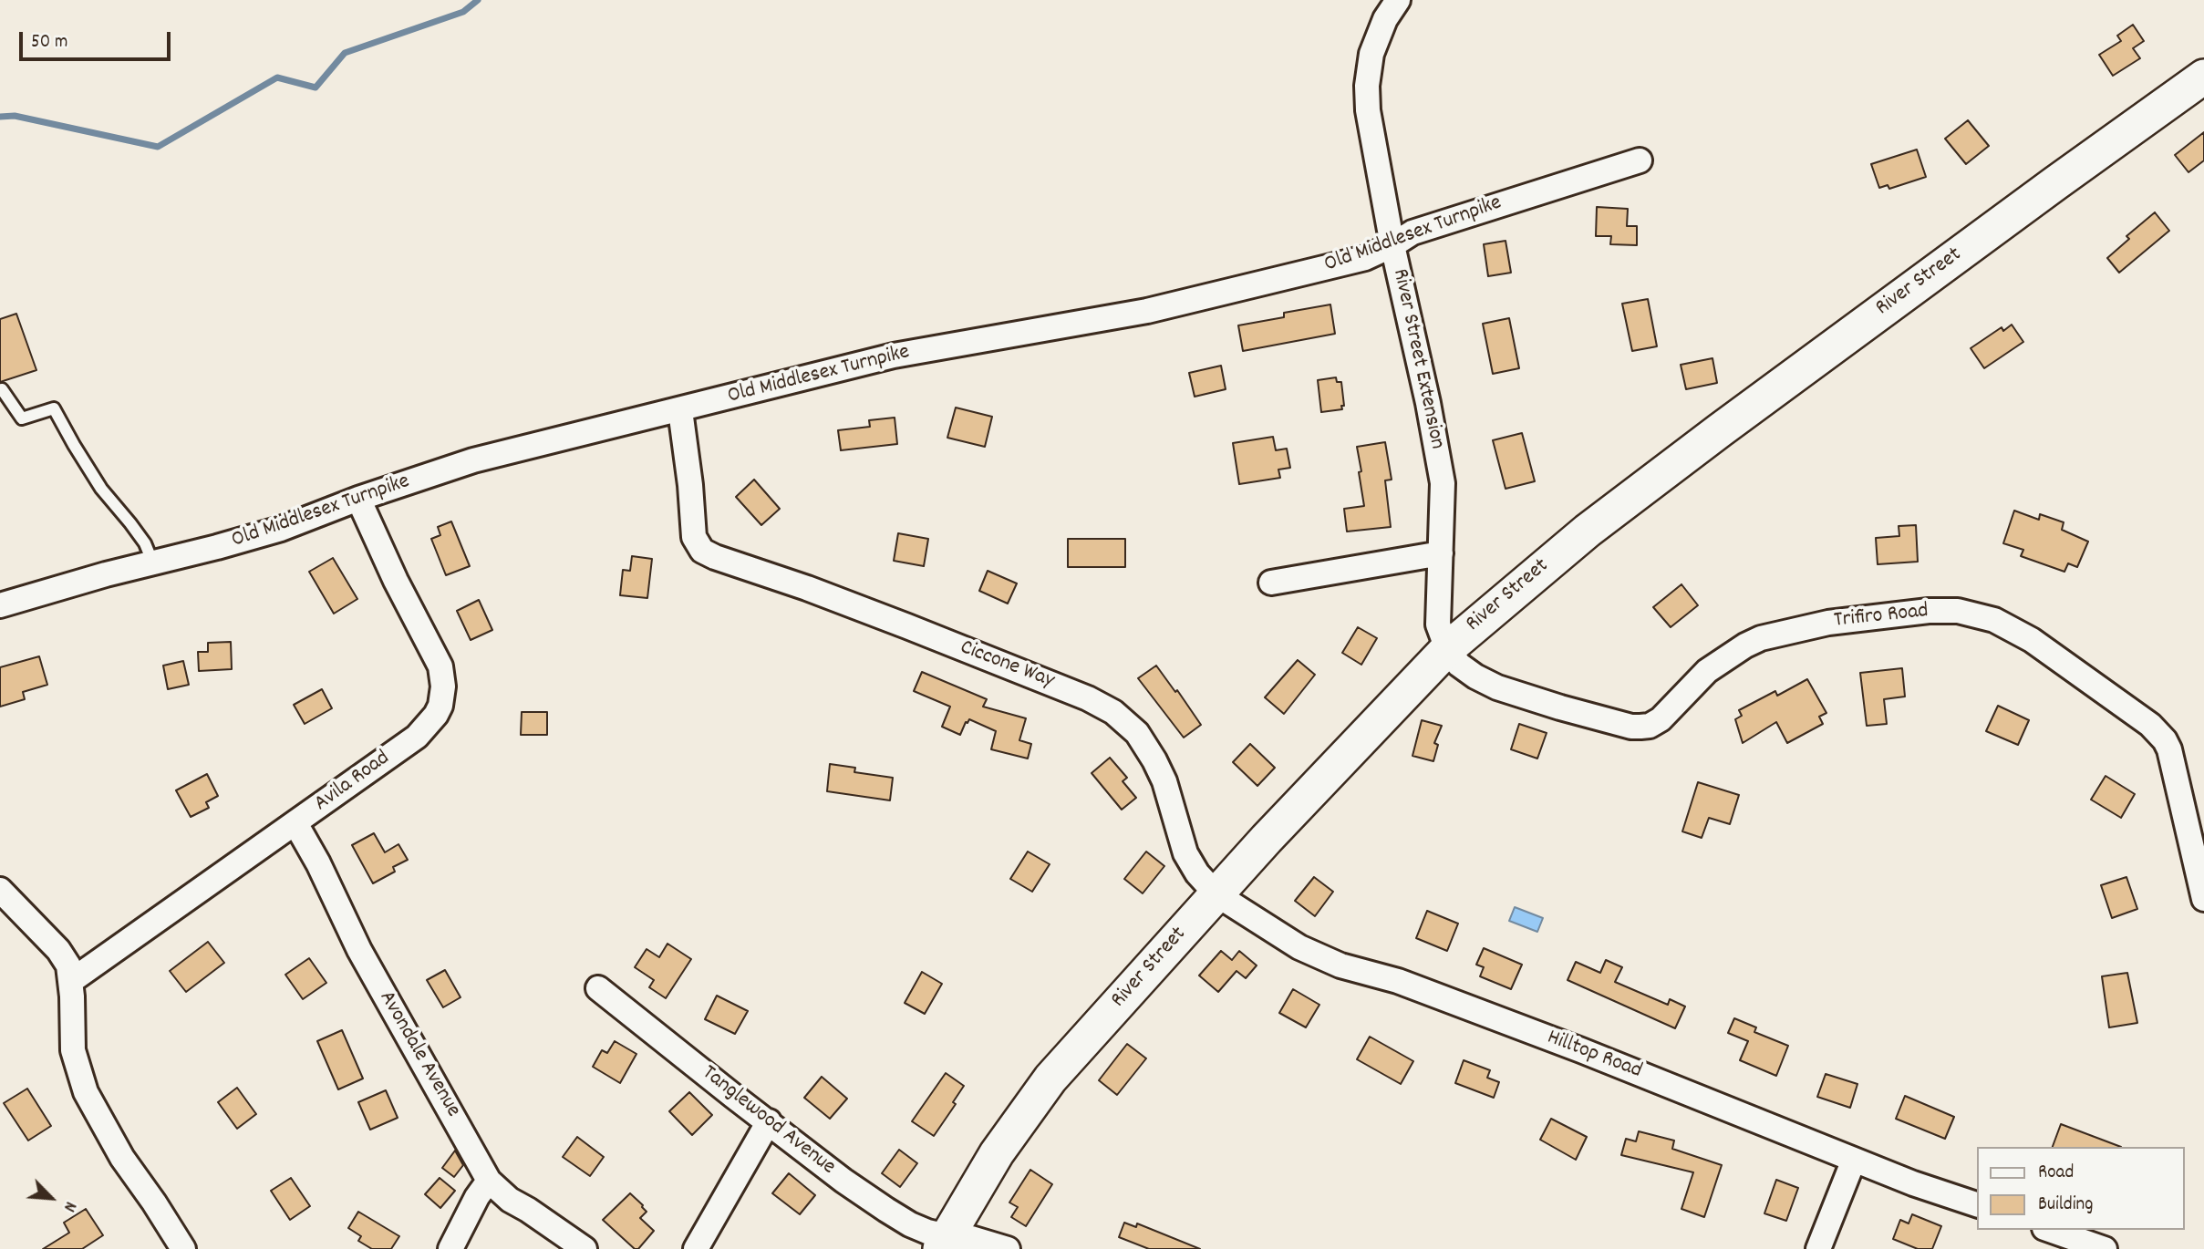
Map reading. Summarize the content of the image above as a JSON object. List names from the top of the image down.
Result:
{
  "streets": {
    "main road": ["River Street"],
    "street": [
      "Old Middlesex Turnpike",
      "River Street Extension",
      "Trifiro Road",
      "Ciccone Way",
      "Avila Road",
      "Avondale Avenue",
      "Hilltop Road",
      "Tanglewood Avenue"
    ]
  },
  "crossings": [
    ["Old Middlesex Turnpike", "River Street Extension"],
    ["Old Middlesex Turnpike", "Ciccone Way"],
    ["Old Middlesex Turnpike", "Avila Road"],
    ["River Street", "River Street Extension"],
    ["River Street", "Trifiro Road"],
    ["River Street", "Ciccone Way"],
    ["River Street", "Hilltop Road"],
    ["River Street", "Tanglewood Avenue"],
    ["River Street Extension", "Trifiro Road"],
    ["Ciccone Way", "Hilltop Road"],
    ["Avila Road", "Avondale Avenue"]
  ],
  "legend": ["Road", "Building"],
  "scale_bar": "50 m",
  "north": "bottom right"
}
